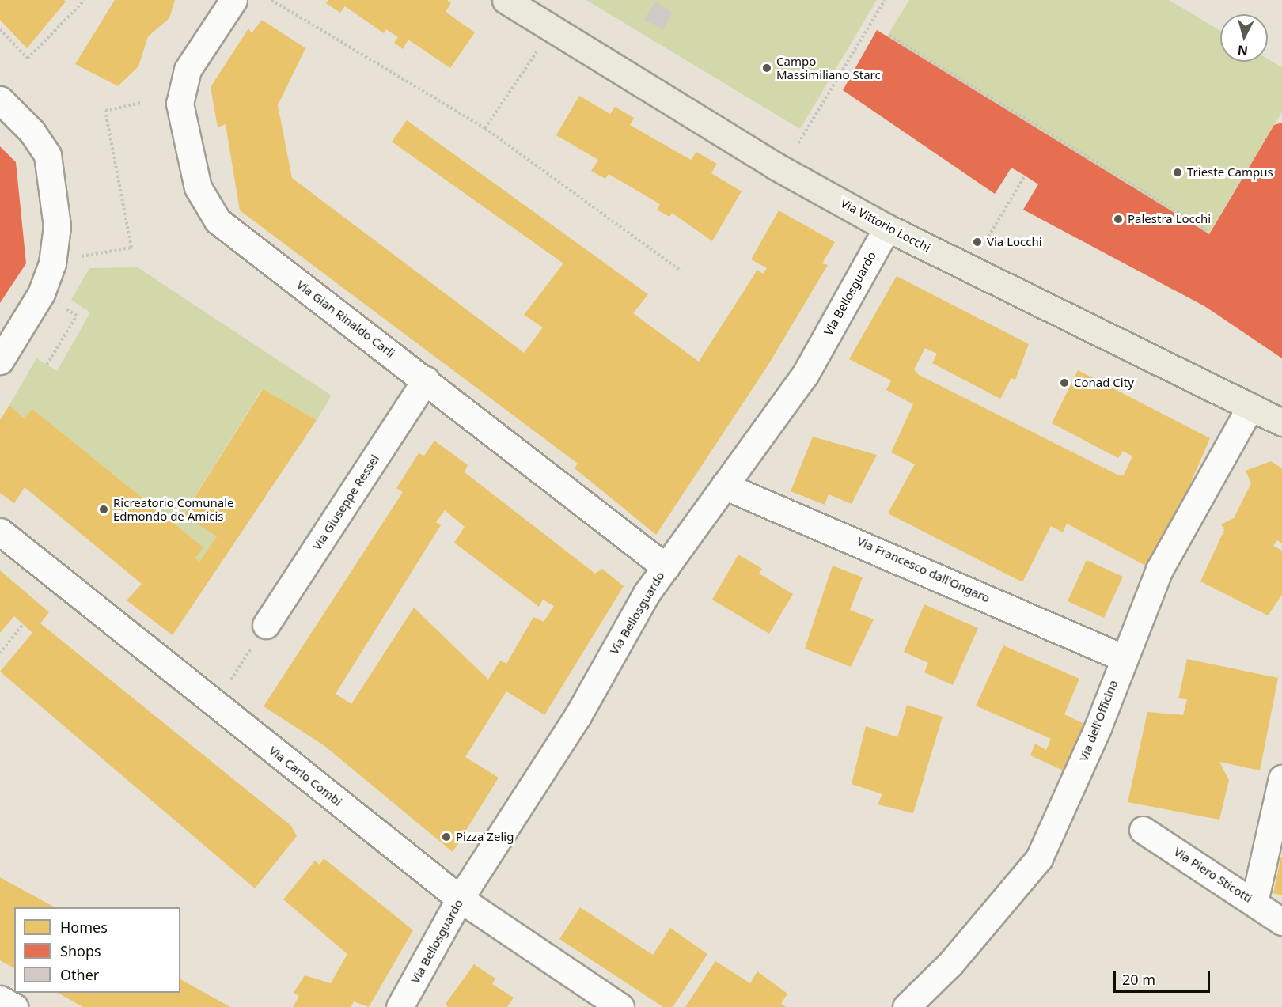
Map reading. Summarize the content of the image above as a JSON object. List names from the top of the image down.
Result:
{
  "streets": {
    "main road": ["Via Vittorio Locchi"],
    "street": [
      "Via Bellosguardo",
      "Via Gian Rinaldo Carli",
      "Via Giuseppe Ressel",
      "Via Francesco dall'Ongaro",
      "Via dell'Officina",
      "Via Carlo Combi",
      "Via Piero Sticotti"
    ]
  },
  "crossings": [
    ["Via Vittorio Locchi", "Via Bellosguardo"],
    ["Via Vittorio Locchi", "Via dell'Officina"],
    ["Via Bellosguardo", "Via Gian Rinaldo Carli"],
    ["Via Bellosguardo", "Via Francesco dall'Ongaro"],
    ["Via Bellosguardo", "Via Carlo Combi"],
    ["Via Gian Rinaldo Carli", "Via Giuseppe Ressel"],
    ["Via Francesco dall'Ongaro", "Via dell'Officina"]
  ],
  "places": [
    "Campo Massimiliano Starc",
    "Trieste Campus",
    "Palestra Locchi",
    "Via Locchi",
    "Conad City",
    "Ricreatorio Comunale Edmondo de Amicis",
    "Pizza Zelig"
  ],
  "legend": ["Homes", "Shops", "Other"],
  "scale_bar": "20 m",
  "north": "bottom"
}
